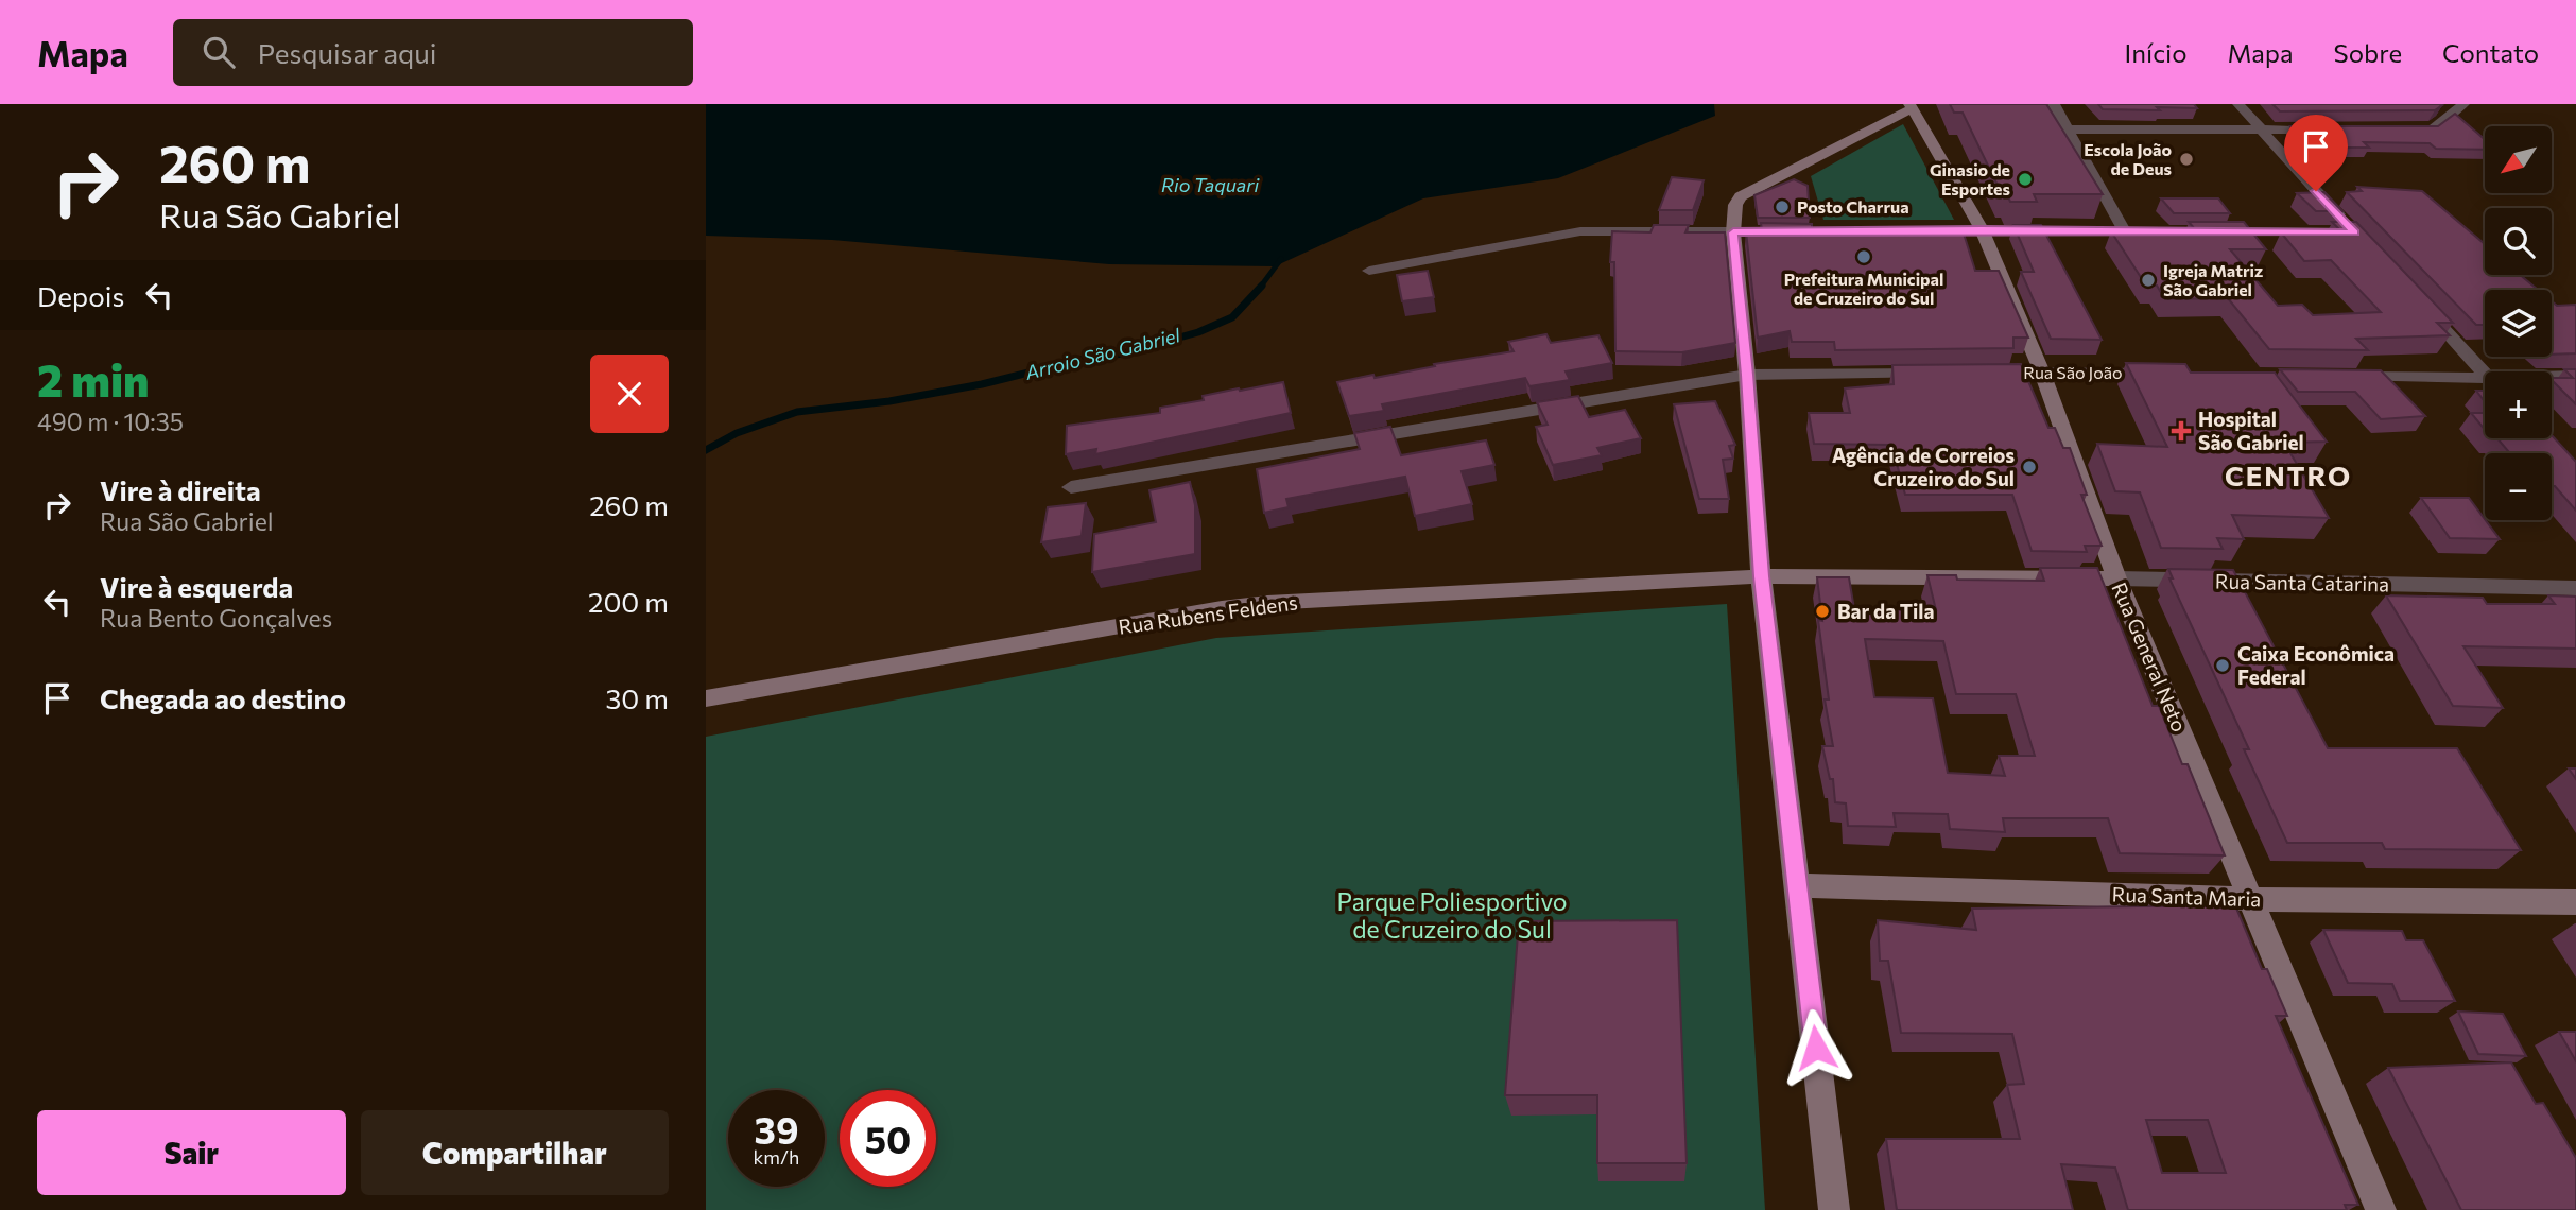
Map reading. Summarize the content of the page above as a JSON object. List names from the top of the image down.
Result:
{
  "streets": {
    "main road": [
      "Rua Santa Catarina",
      "Rua Rubens Feldens",
      "Rua General Neto",
      "Rua Santa Maria"
    ],
    "street": ["Rua São João"]
  },
  "crossings": [
    ["Rua São João", "Rua General Neto"],
    ["Rua Santa Catarina", "Rua Rubens Feldens"],
    ["Rua Santa Catarina", "Rua General Neto"],
    ["Rua General Neto", "Rua Santa Maria"]
  ],
  "districts": ["CENTRO"],
  "water": ["Rio Taquari", "Arroio São Gabriel"],
  "parks": ["Parque Poliesportivo de Cruzeiro do Sul"],
  "places": {
    "other": [
      "Escola João de Deus",
      "Ginasio de Esportes",
      "Posto Charrua",
      "Prefeitura Municipal de Cruzeiro do Sul",
      "Igreja Matriz São Gabriel",
      "Agência de Correios Cruzeiro do Sul",
      "Bar da Tila",
      "Caixa Econômica Federal"
    ],
    "health": ["Hospital São Gabriel"]
  },
  "north": "bottom left",
  "page": {
    "header": "Mapa",
    "search": "Pesquisar aqui",
    "nav": [
      "Início",
      "Mapa",
      "Sobre",
      "Contato"
    ],
    "turn": ["260 m", "Rua São Gabriel"],
    "map_buttons": ["+", "−"],
    "then": "Depois",
    "heading": ["2 min", "490 m · 10:35"],
    "list": [
      {
        "name": "Vire à direita",
        "note": "Rua São Gabriel",
        "value": "260 m"
      },
      {
        "name": "Vire à esquerda",
        "note": "Rua Bento Gonçalves",
        "value": "200 m"
      },
      {
        "name": "Chegada ao destino",
        "value": "30 m"
      }
    ],
    "speed": "39 km/h",
    "limit": "50",
    "buttons": ["Sair", "Compartilhar"]
  }
}
